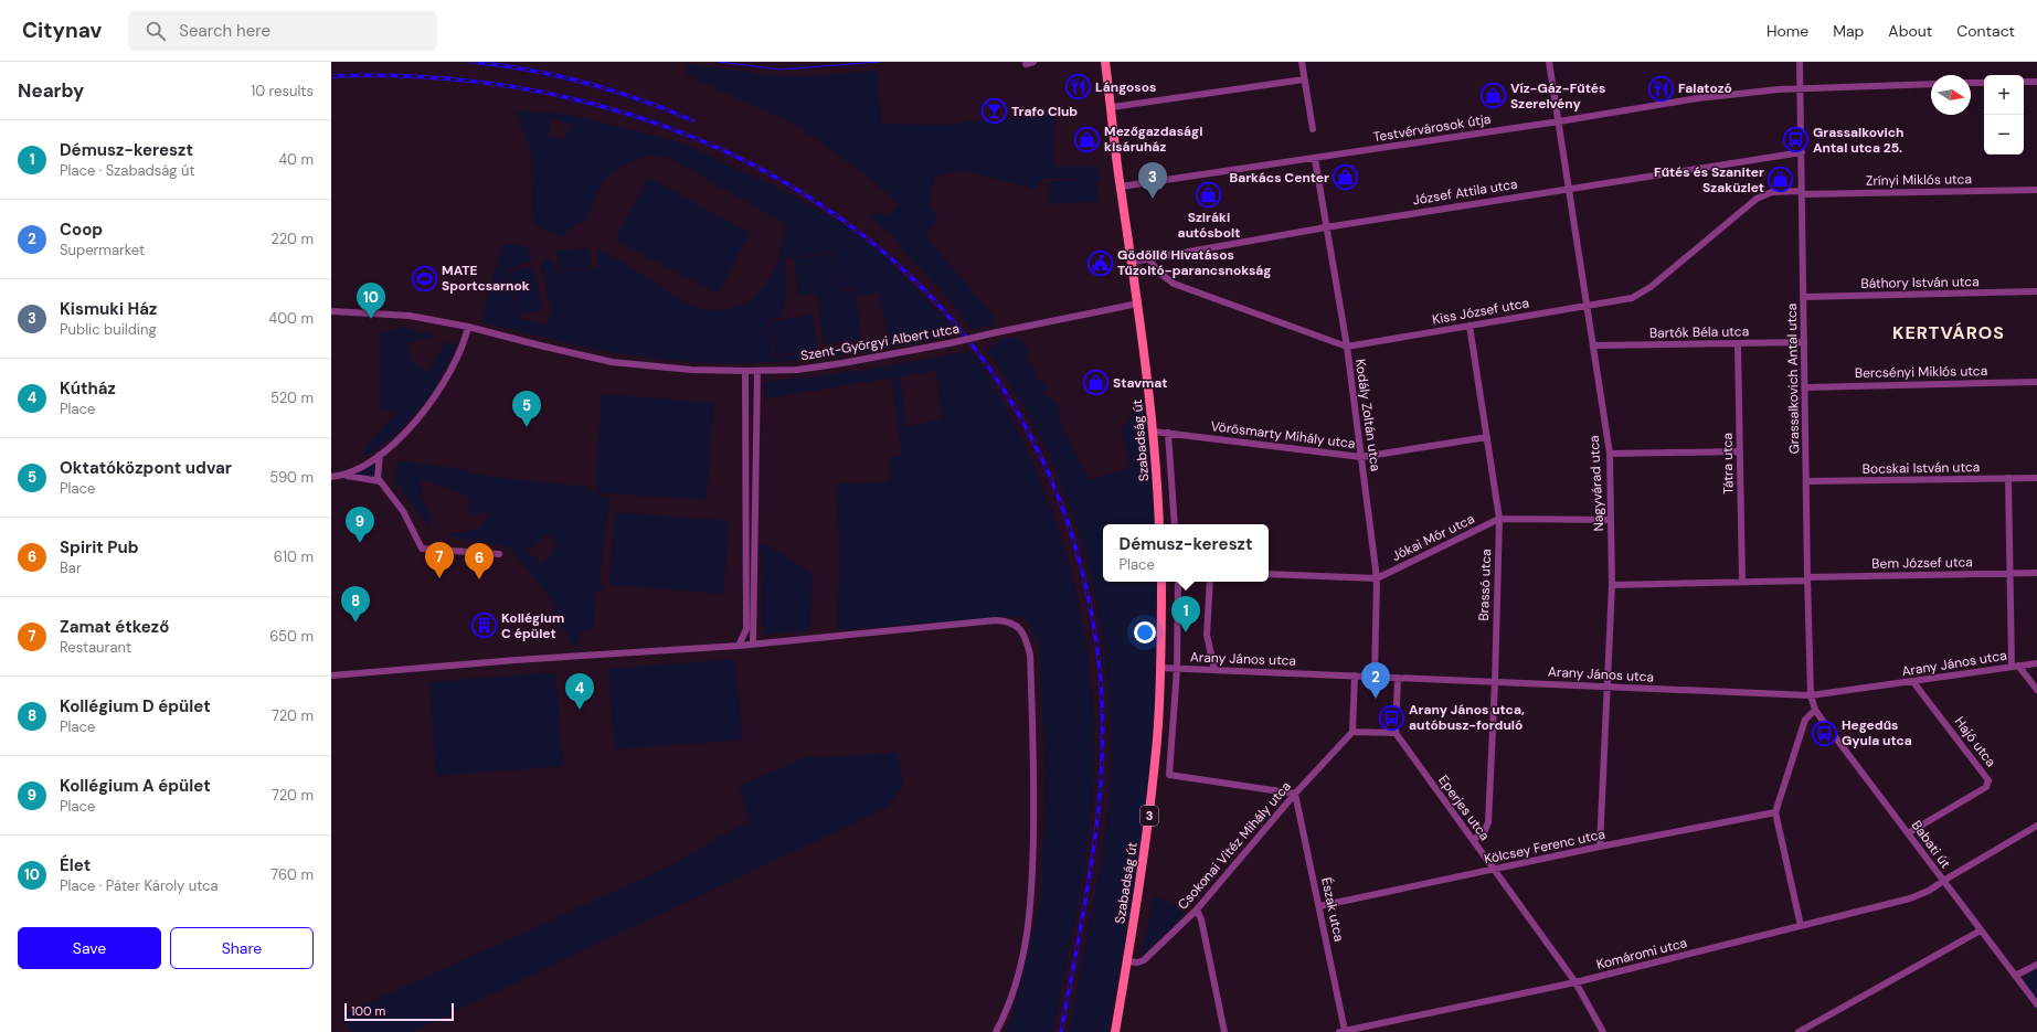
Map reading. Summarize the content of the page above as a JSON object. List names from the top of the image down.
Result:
{
  "streets": {
    "main road": ["Szabadság út", "3"],
    "street": [
      "Testvérvárosok útja",
      "Zrínyi Miklós utca",
      "József Attila utca",
      "Báthory István utca",
      "Kiss József utca",
      "Bartók Béla utca",
      "Szent-Györgyi Albert utca",
      "Bercsényi Miklós utca",
      "Grassalkovich Antal utca",
      "Kodály Zoltán utca",
      "Vörösmarty Mihály utca",
      "Tátra utca",
      "Bocskai István utca",
      "Nagyvárad utca",
      "Jókai Mór utca",
      "Bem József utca",
      "Brassó utca",
      "Arany János utca",
      "Hajó utca",
      "Eperjes utca",
      "Babati út",
      "Csokonai Vitéz Mihály utca",
      "Kölcsey Ferenc utca",
      "Észak utca",
      "Komáromi utca"
    ]
  },
  "crossings": [
    ["Testvérvárosok útja", "Grassalkovich Antal utca"],
    ["Testvérvárosok útja", "Kodály Zoltán utca"],
    ["Testvérvárosok útja", "Szabadság út"],
    ["Testvérvárosok útja", "Nagyvárad utca"],
    ["Zrínyi Miklós utca", "Kiss József utca"],
    ["Zrínyi Miklós utca", "Grassalkovich Antal utca"],
    ["József Attila utca", "Kiss József utca"],
    ["József Attila utca", "Grassalkovich Antal utca"],
    ["József Attila utca", "Kodály Zoltán utca"],
    ["József Attila utca", "Szabadság út"],
    ["József Attila utca", "Nagyvárad utca"],
    ["Báthory István utca", "Grassalkovich Antal utca"],
    ["Kiss József utca", "Grassalkovich Antal utca"],
    ["Kiss József utca", "Kodály Zoltán utca"],
    ["Kiss József utca", "Nagyvárad utca"],
    ["Kiss József utca", "Brassó utca"],
    ["Bartók Béla utca", "Grassalkovich Antal utca"],
    ["Bartók Béla utca", "Tátra utca"],
    ["Bartók Béla utca", "Nagyvárad utca"],
    ["Szent-Györgyi Albert utca", "Szabadság út"],
    ["Bercsényi Miklós utca", "Grassalkovich Antal utca"],
    ["Grassalkovich Antal utca", "Bocskai István utca"],
    ["Grassalkovich Antal utca", "Bem József utca"],
    ["Grassalkovich Antal utca", "Arany János utca"],
    ["Grassalkovich Antal utca", "Babati út"],
    ["Kodály Zoltán utca", "Vörösmarty Mihály utca"],
    ["Kodály Zoltán utca", "Jókai Mór utca"],
    ["Kodály Zoltán utca", "Arany János utca"],
    ["Vörösmarty Mihály utca", "Szabadság út"],
    ["Vörösmarty Mihály utca", "Brassó utca"],
    ["Szabadság út", "Arany János utca"],
    ["Szabadság út", "Csokonai Vitéz Mihály utca"],
    ["Tátra utca", "Bem József utca"],
    ["Nagyvárad utca", "Jókai Mór utca"],
    ["Nagyvárad utca", "Bem József utca"],
    ["Nagyvárad utca", "Arany János utca"],
    ["Nagyvárad utca", "Kölcsey Ferenc utca"],
    ["Jókai Mór utca", "Brassó utca"],
    ["Brassó utca", "Arany János utca"],
    ["Brassó utca", "Eperjes utca"],
    ["Arany János utca", "Hajó utca"],
    ["Arany János utca", "Babati út"],
    ["Hajó utca", "Babati út"],
    ["Eperjes utca", "Kölcsey Ferenc utca"],
    ["Eperjes utca", "Komáromi utca"],
    ["Babati út", "Komáromi utca"],
    ["Csokonai Vitéz Mihály utca", "Észak utca"],
    ["Kölcsey Ferenc utca", "Észak utca"],
    ["Észak utca", "Komáromi utca"]
  ],
  "districts": ["KERTVÁROS"],
  "places": {
    "restaurant": ["Lángosos", "Falatozó"],
    "shop": [
      "Víz-Gáz-Fűtés Szerelvény",
      "Mezőgazdasági kisáruház",
      "Barkács Center",
      "Fűtés és Szaniter Szaküzlet",
      "Sziráki autósbolt",
      "Stavmat"
    ],
    "bar": ["Trafo Club"],
    "bus stop": ["Grassalkovich Antal utca 25.", "Arany János utca, autóbusz-forduló", "Hegedűs Gyula utca"],
    "public building": ["Gödöllő Hivatásos Tűzoltó-parancsnokság"],
    "sports": ["MATE Sportcsarnok"],
    "building": ["Kollégium C épület"]
  },
  "scale_bar": "100 m",
  "north": "right",
  "page": {
    "header": "Citynav",
    "search": "Search here",
    "nav": [
      "Home",
      "Map",
      "About",
      "Contact"
    ],
    "heading": ["Nearby", "10 results"],
    "map_buttons": ["+", "−"],
    "list": [
      {
        "mark": "1",
        "name": "Démusz-kereszt",
        "note": "Place · Szabadság út",
        "value": "40 m"
      },
      {
        "mark": "2",
        "name": "Coop",
        "note": "Supermarket",
        "value": "220 m"
      },
      {
        "mark": "3",
        "name": "Kismuki Ház",
        "note": "Public building",
        "value": "400 m"
      },
      {
        "mark": "4",
        "name": "Kútház",
        "note": "Place",
        "value": "520 m"
      },
      {
        "mark": "5",
        "name": "Oktatóközpont udvar",
        "note": "Place",
        "value": "590 m"
      },
      {
        "mark": "6",
        "name": "Spirit Pub",
        "note": "Bar",
        "value": "610 m"
      },
      {
        "mark": "7",
        "name": "Zamat étkező",
        "note": "Restaurant",
        "value": "650 m"
      },
      {
        "mark": "8",
        "name": "Kollégium D épület",
        "note": "Place",
        "value": "720 m"
      },
      {
        "mark": "9",
        "name": "Kollégium A épület",
        "note": "Place",
        "value": "720 m"
      },
      {
        "mark": "10",
        "name": "Élet",
        "note": "Place · Páter Károly utca",
        "value": "760 m"
      }
    ],
    "pins": [
      "3",
      "10",
      "5",
      "9",
      "7",
      "6",
      "8",
      "1",
      "2",
      "4"
    ],
    "popup": ["Démusz-kereszt", "Place"],
    "buttons": ["Save", "Share"],
    "scale": "100 m"
  }
}
